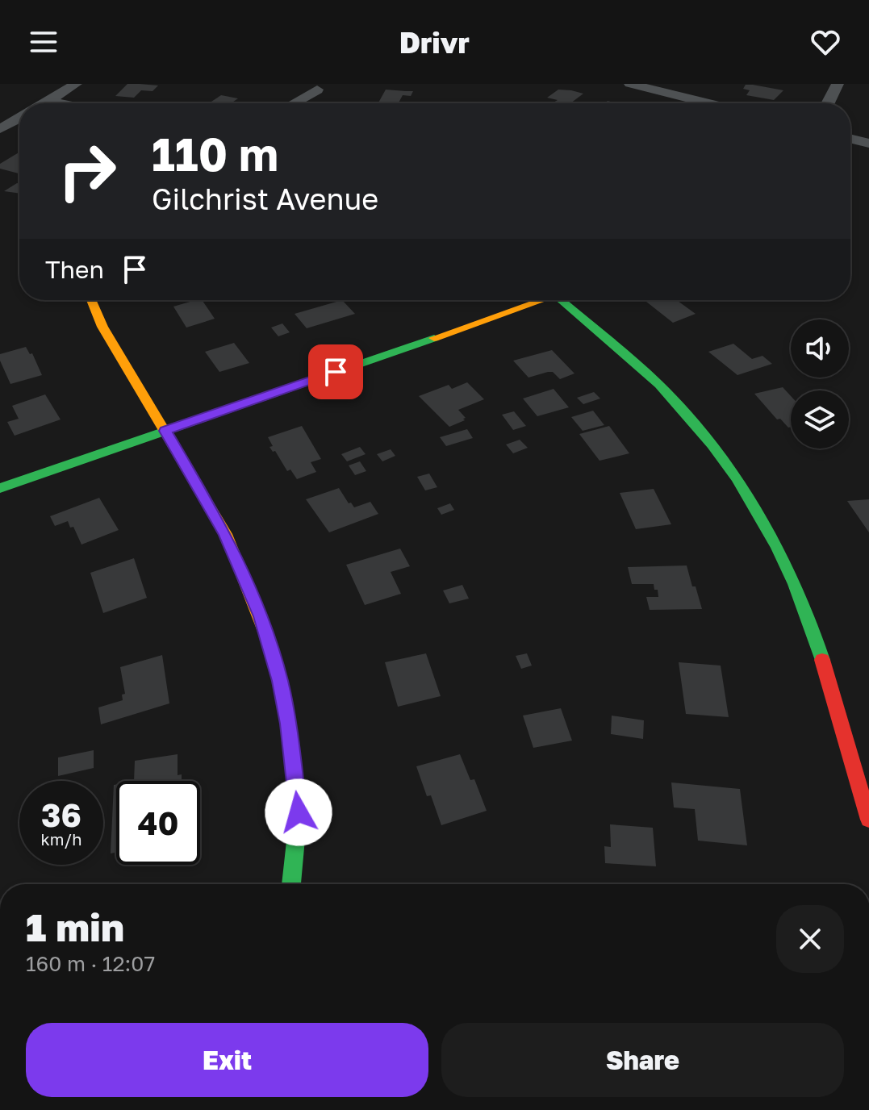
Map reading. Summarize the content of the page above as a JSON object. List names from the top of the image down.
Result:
{
  "page": {
    "header": "Drivr",
    "turn": ["110 m", "Gilchrist Avenue"],
    "then": "Then",
    "speed": "36 km/h",
    "limit": "40",
    "heading": ["1 min", "160 m · 12:07"],
    "buttons": ["Exit", "Share"]
  }
}
